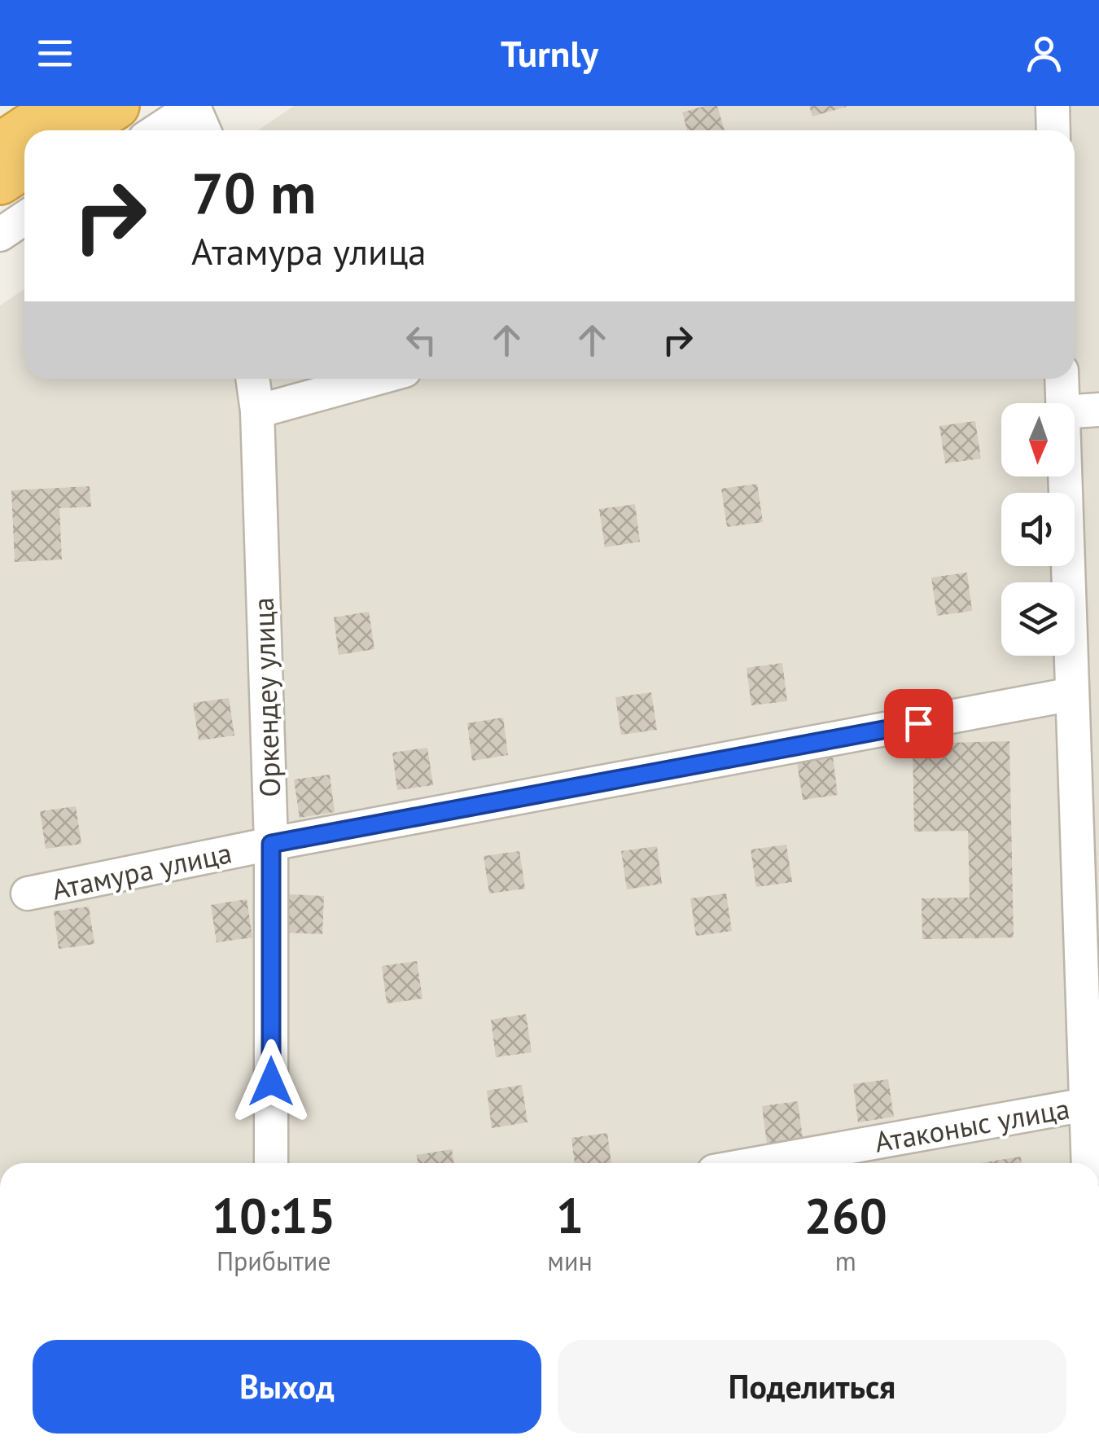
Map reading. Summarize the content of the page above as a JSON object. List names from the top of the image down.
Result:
{
  "streets": {
    "street": ["Оркендеу улица", "Атамура улица", "Атаконыс улица"]
  },
  "crossings": [
    ["Оркендеу улица", "Атамура улица"]
  ],
  "north": "bottom",
  "page": {
    "header": "Turnly",
    "turn": ["70 m", "Атамура улица"],
    "eta": [
      "10:15",
      "Прибытие",
      "1",
      "мин",
      "260",
      "m"
    ],
    "buttons": ["Выход", "Поделиться"]
  }
}
